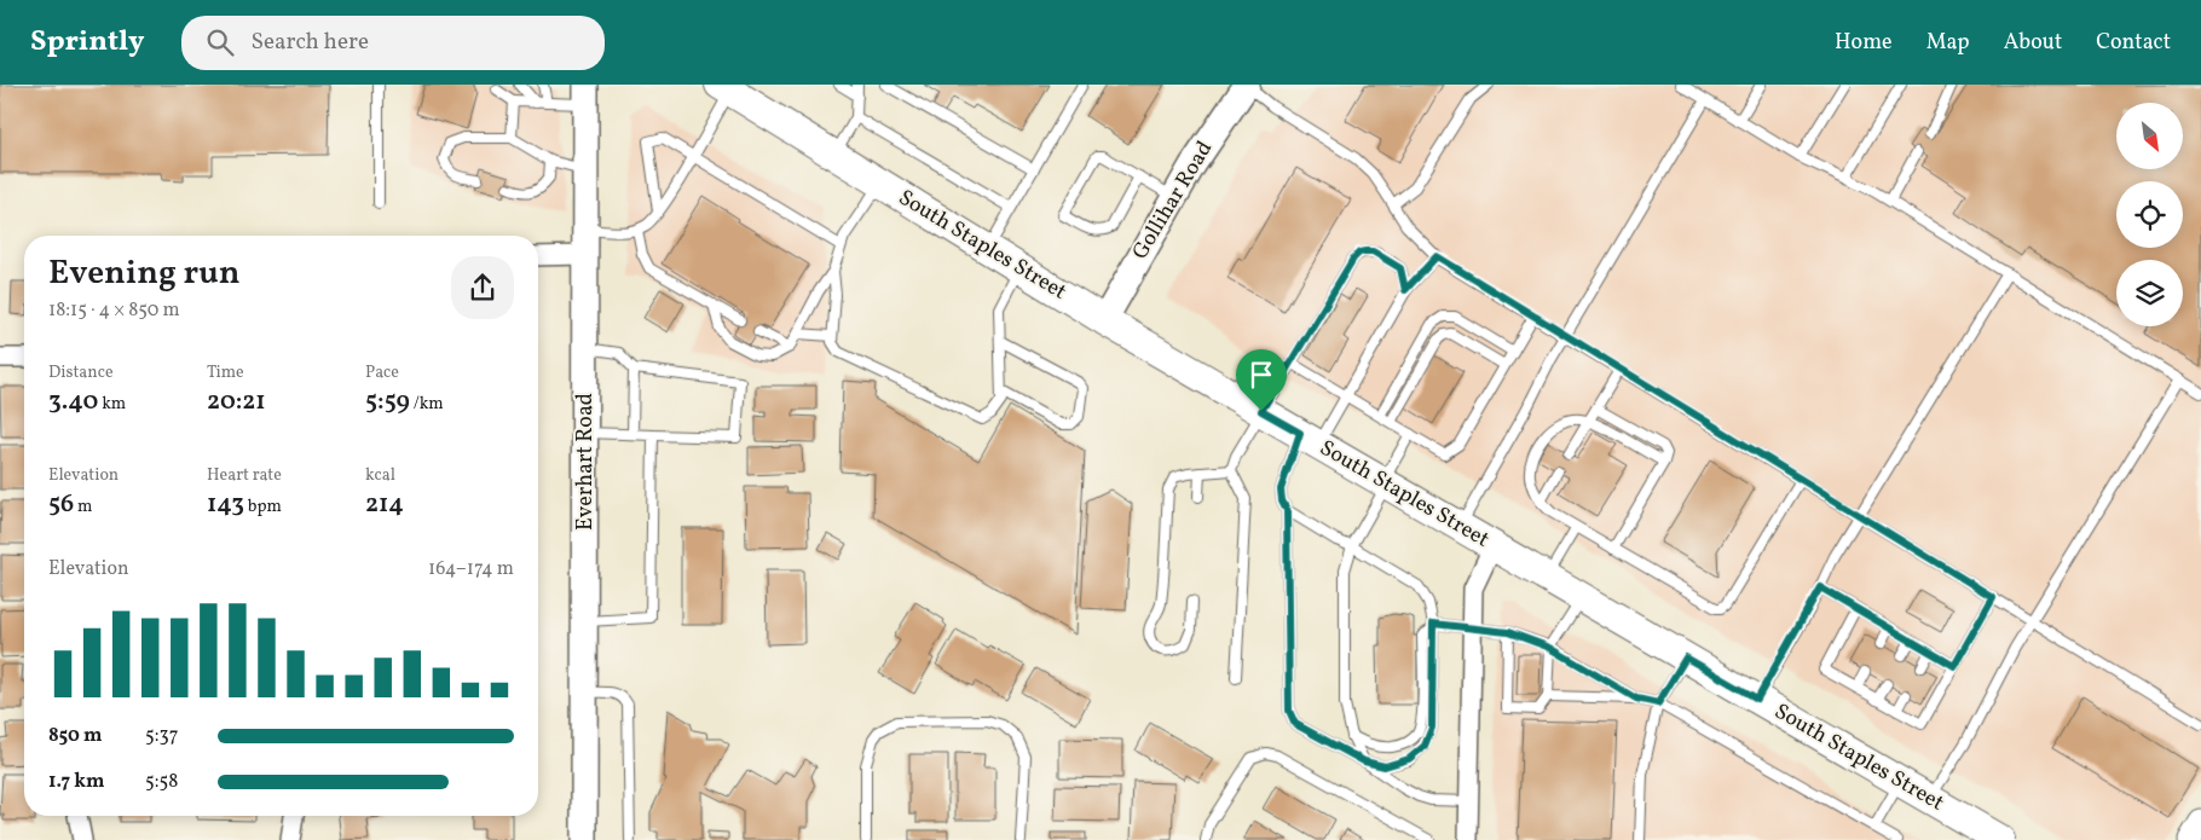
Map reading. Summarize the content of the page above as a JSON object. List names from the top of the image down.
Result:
{
  "streets": {
    "main road": ["Gollihar Road", "South Staples Street", "Everhart Road"]
  },
  "crossings": [
    ["Gollihar Road", "South Staples Street"]
  ],
  "north": "bottom right",
  "page": {
    "header": "Sprintly",
    "search": "Search here",
    "nav": [
      "Home",
      "Map",
      "About",
      "Contact"
    ],
    "heading": ["Evening run", "18:15 · 4 × 850 m"],
    "stats": [
      ["Distance", "3.40 km"],
      ["Time", "20:21"],
      ["Pace", "5:59 /km"],
      ["Elevation", "56 m"],
      ["Heart rate", "143 bpm"],
      ["kcal", "214"]
    ],
    "chart": ["Elevation", "164–174 m"],
    "list": [
      {
        "name": "850 m",
        "note": "5:37"
      },
      {
        "name": "1.7 km",
        "note": "5:58"
      }
    ]
  }
}
